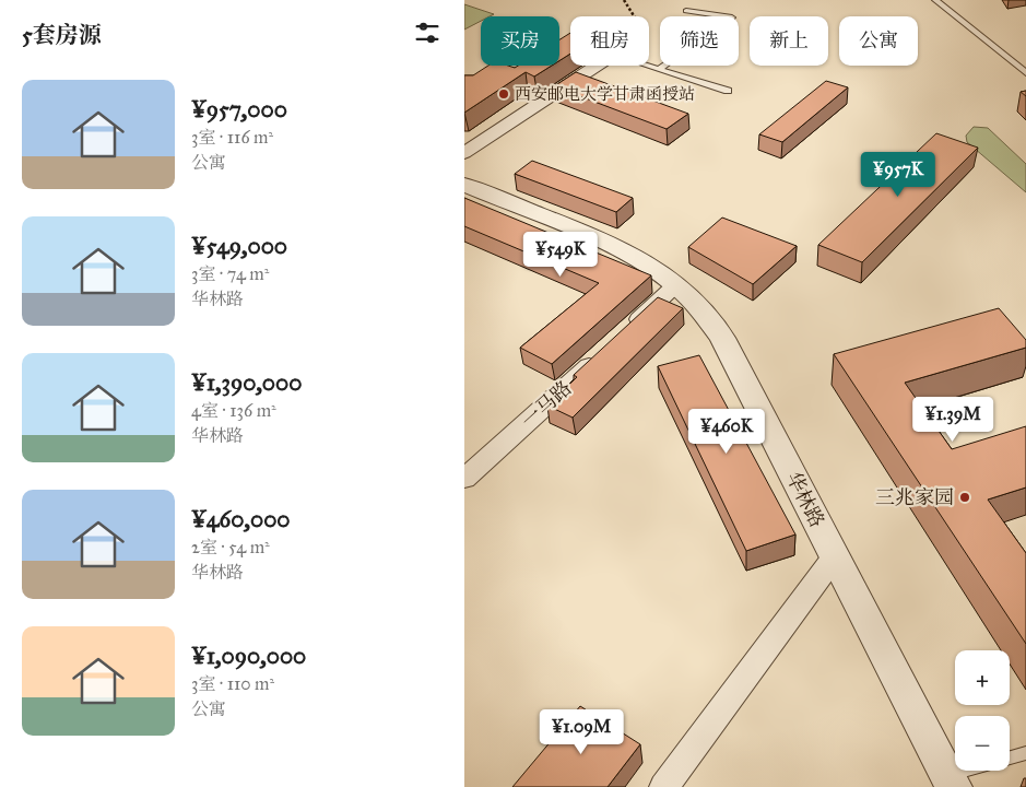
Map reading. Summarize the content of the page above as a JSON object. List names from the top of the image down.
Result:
{
  "streets": {
    "street": ["一马路", "华林路"]
  },
  "places": ["西安邮电大学甘肃函授站", "三兆家园"],
  "page": {
    "heading": "5套房源",
    "chip": [
      "买房",
      "租房",
      "筛选",
      "新上",
      "公寓"
    ],
    "list": [
      {
        "name": "¥957,000",
        "note": "3室 · 116 m² · 公寓"
      },
      {
        "name": "¥549,000",
        "note": "3室 · 74 m² · 华林路"
      },
      {
        "name": "¥1,390,000",
        "note": "4室 · 136 m² · 华林路"
      },
      {
        "name": "¥460,000",
        "note": "2室 · 54 m² · 华林路"
      },
      {
        "name": "¥1,090,000",
        "note": "3室 · 110 m² · 公寓"
      }
    ],
    "price": [
      "¥957K",
      "¥549K",
      "¥1.39M",
      "¥460K",
      "¥1.09M"
    ],
    "map_buttons": ["+", "−"]
  }
}
